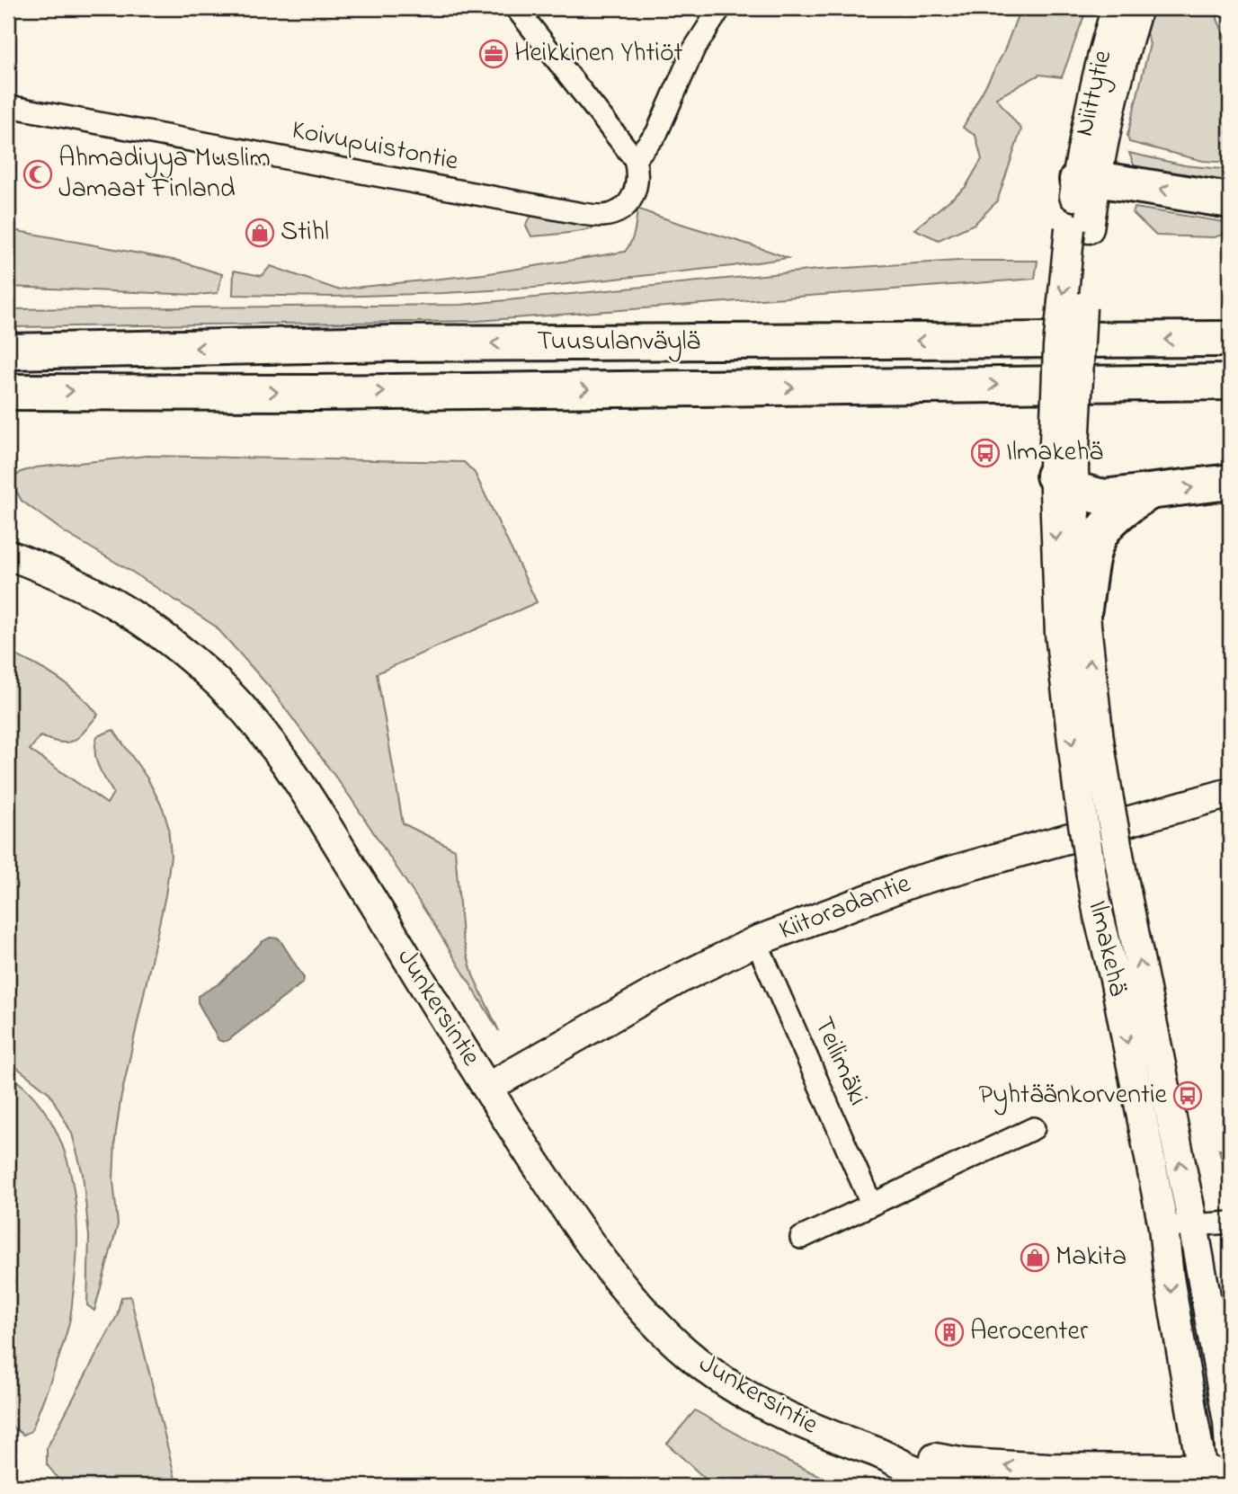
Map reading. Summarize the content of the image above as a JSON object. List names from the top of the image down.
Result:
{
  "streets": {
    "highway": ["Tuusulanväylä"],
    "main road": [
      "Niittytie",
      "Kiitoradantie",
      "Ilmakehä",
      "Junkersintie"
    ],
    "street": ["Koivupuistontie", "Teilimäki"]
  },
  "crossings": [
    ["Niittytie", "Ilmakehä"],
    ["Kiitoradantie", "Junkersintie"],
    ["Kiitoradantie", "Teilimäki"],
    ["Ilmakehä", "Junkersintie"]
  ],
  "places": {
    "office": ["Heikkinen Yhtiöt"],
    "mosque": ["Ahmadiyya Muslim Jamaat Finland"],
    "shop": ["Stihl", "Makita"],
    "bus stop": ["Ilmakehä", "Pyhtäänkorventie"],
    "building": ["Aerocenter"]
  }
}
